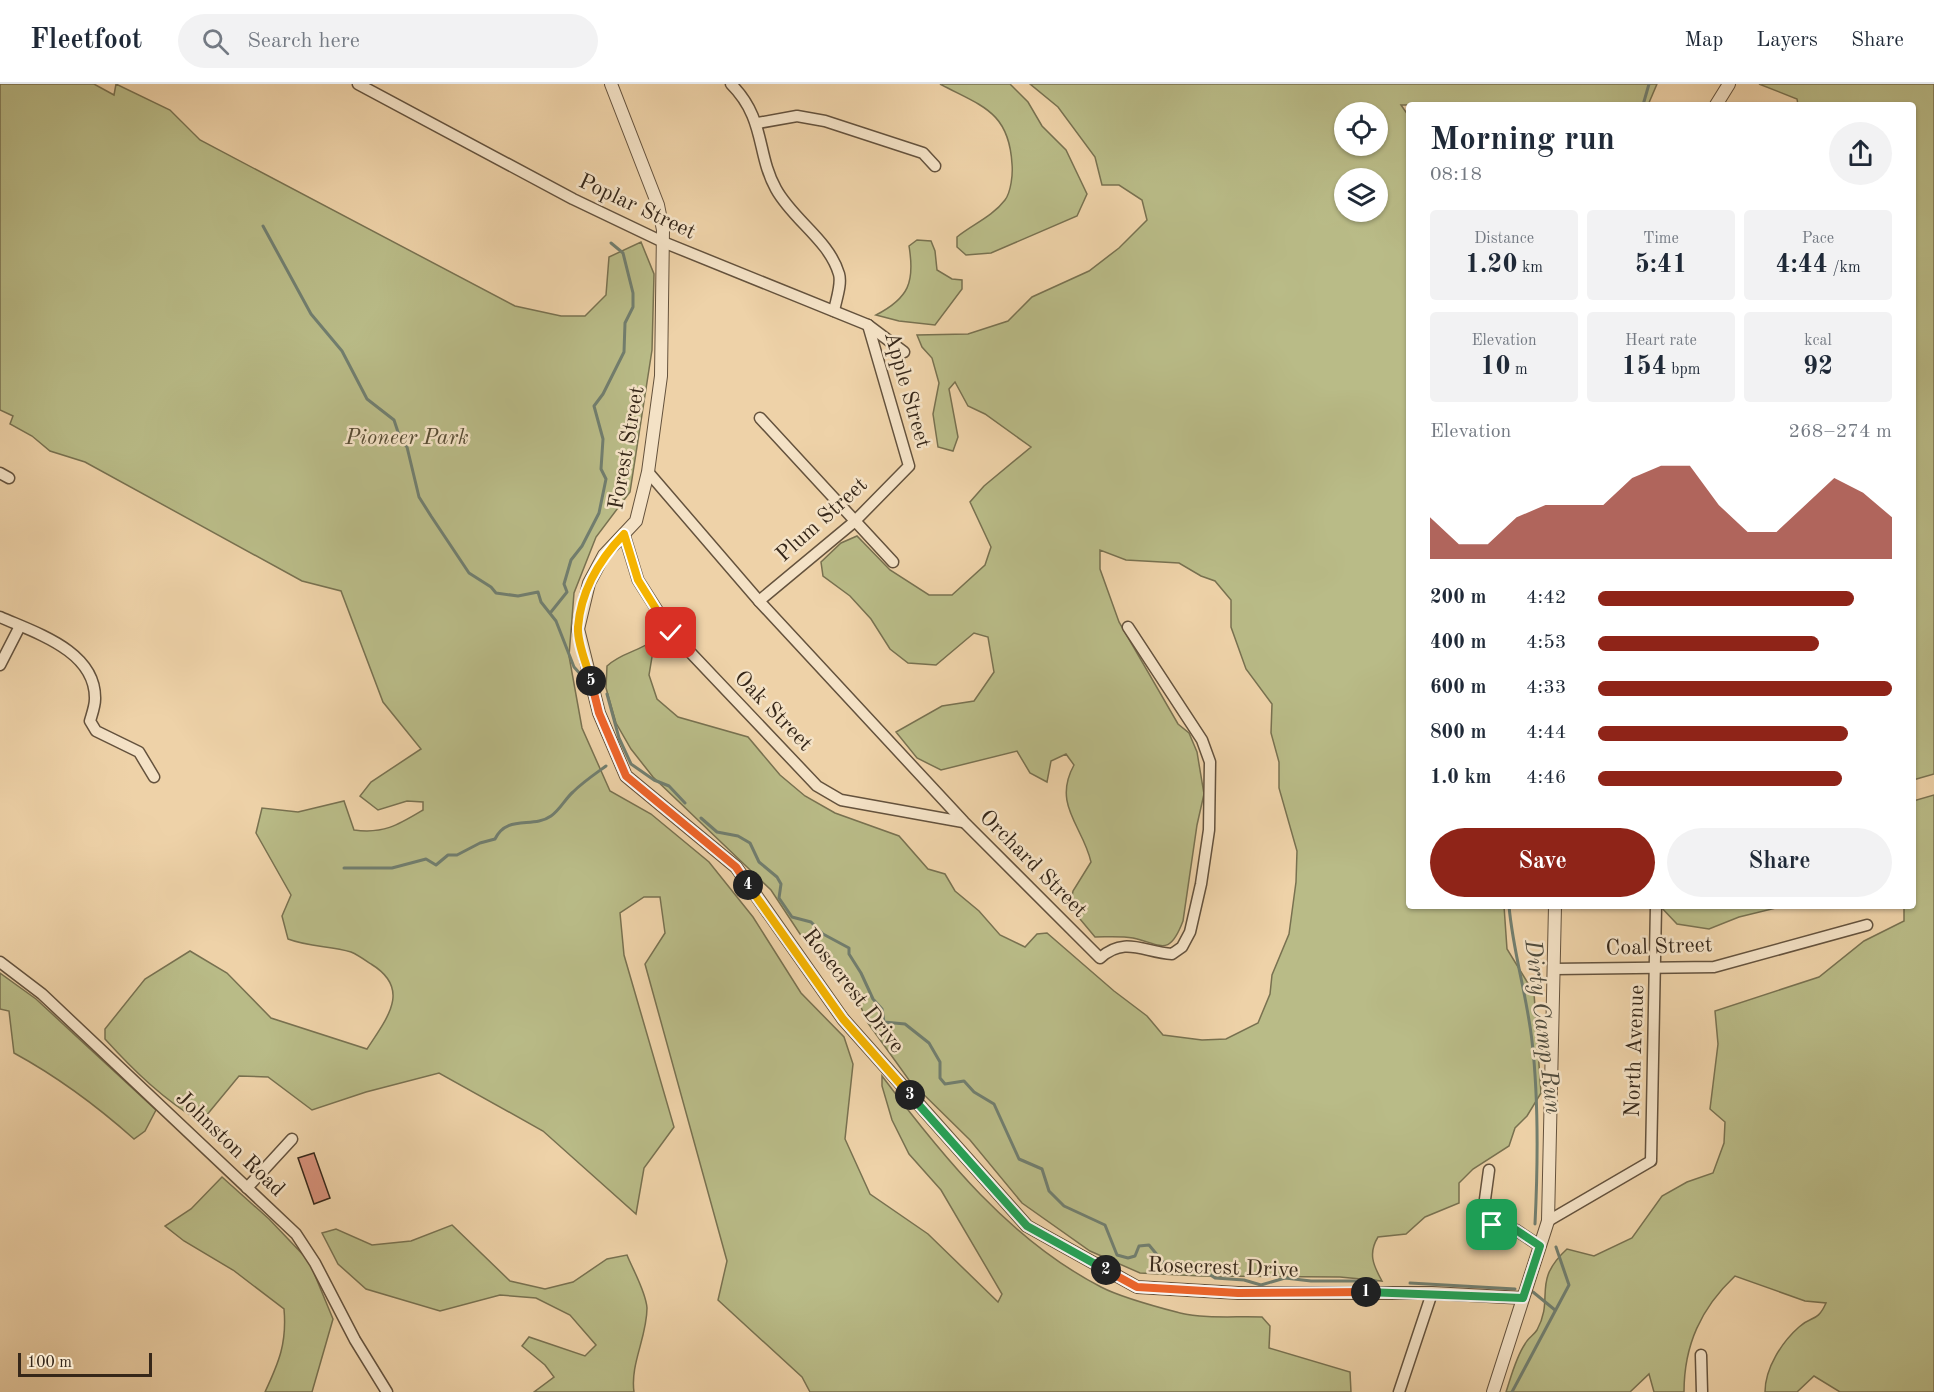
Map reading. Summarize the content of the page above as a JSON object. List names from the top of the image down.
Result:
{
  "streets": {
    "street": [
      "Poplar Street",
      "Apple Street",
      "Forest Street",
      "Plum Street",
      "Oak Street",
      "Orchard Street",
      "Coal Street",
      "Rosecrest Drive",
      "North Avenue",
      "Johnston Road"
    ]
  },
  "crossings": [
    ["Poplar Street", "Apple Street"],
    ["Poplar Street", "Forest Street"],
    ["Apple Street", "Plum Street"],
    ["Forest Street", "Oak Street"],
    ["Forest Street", "Orchard Street"],
    ["Forest Street", "Rosecrest Drive"],
    ["Plum Street", "Orchard Street"],
    ["Oak Street", "Orchard Street"],
    ["Coal Street", "North Avenue"]
  ],
  "water": ["Dirty Camp Run"],
  "parks": ["Pioneer Park"],
  "scale_bar": "100 m",
  "page": {
    "header": "Fleetfoot",
    "search": "Search here",
    "nav": ["Map", "Layers", "Share"],
    "heading": ["Morning run", "08:18"],
    "stats": [
      ["Distance", "1.20 km"],
      ["Time", "5:41"],
      ["Pace", "4:44 /km"],
      ["Elevation", "10 m"],
      ["Heart rate", "154 bpm"],
      ["kcal", "92"]
    ],
    "chart": ["Elevation", "268–274 m"],
    "list": [
      {
        "name": "200 m",
        "note": "4:42"
      },
      {
        "name": "400 m",
        "note": "4:53"
      },
      {
        "name": "600 m",
        "note": "4:33"
      },
      {
        "name": "800 m",
        "note": "4:44"
      },
      {
        "name": "1.0 km",
        "note": "4:46"
      }
    ],
    "pins": [
      "5",
      "4",
      "3",
      "2",
      "1"
    ],
    "buttons": ["Save", "Share"],
    "scale": "100 m"
  }
}
